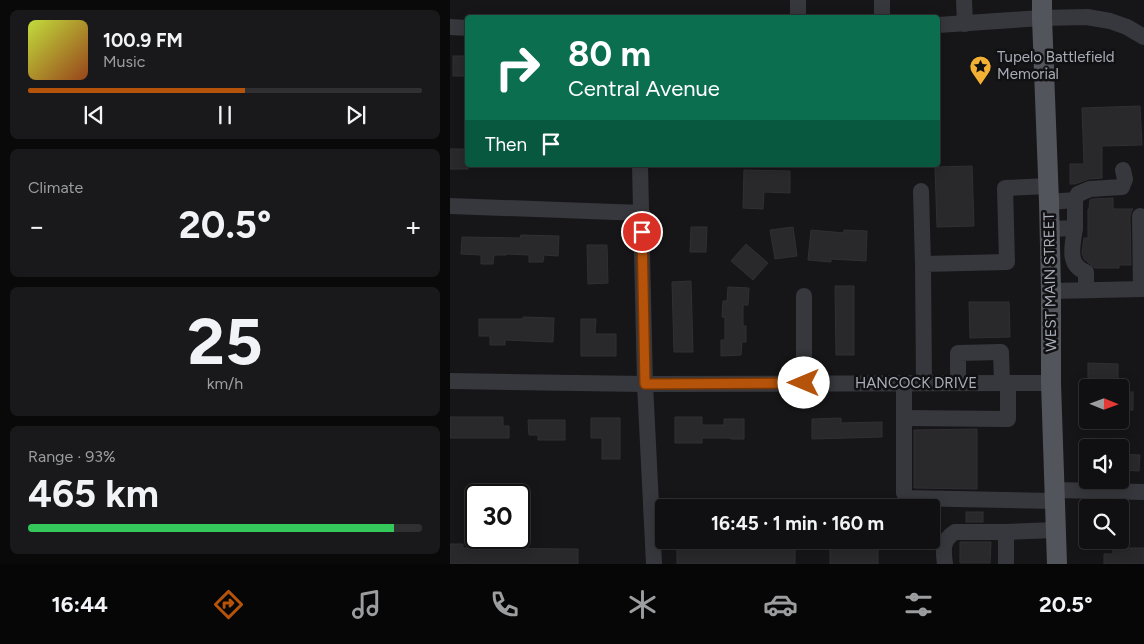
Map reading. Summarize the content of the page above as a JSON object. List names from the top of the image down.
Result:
{
  "streets": {
    "main road": ["WEST MAIN STREET"],
    "street": ["HANCOCK DRIVE"]
  },
  "crossings": [
    ["WEST MAIN STREET", "HANCOCK DRIVE"]
  ],
  "places": {
    "place": ["Tupelo Battlefield Memorial"]
  },
  "north": "right",
  "page": {
    "turn": ["80 m", "Central Avenue"],
    "song": ["100.9 FM", "Music"],
    "then": "Then",
    "tile": [
      "Climate",
      ["25", "km/h"],
      ["Range · 93%", "465 km"]
    ],
    "heat": ["−", "20.5°", "+"],
    "limit": "30",
    "trip": "16:45 · 1 min · 160 m",
    "tabs": ["16:44", "20.5°"]
  }
}
